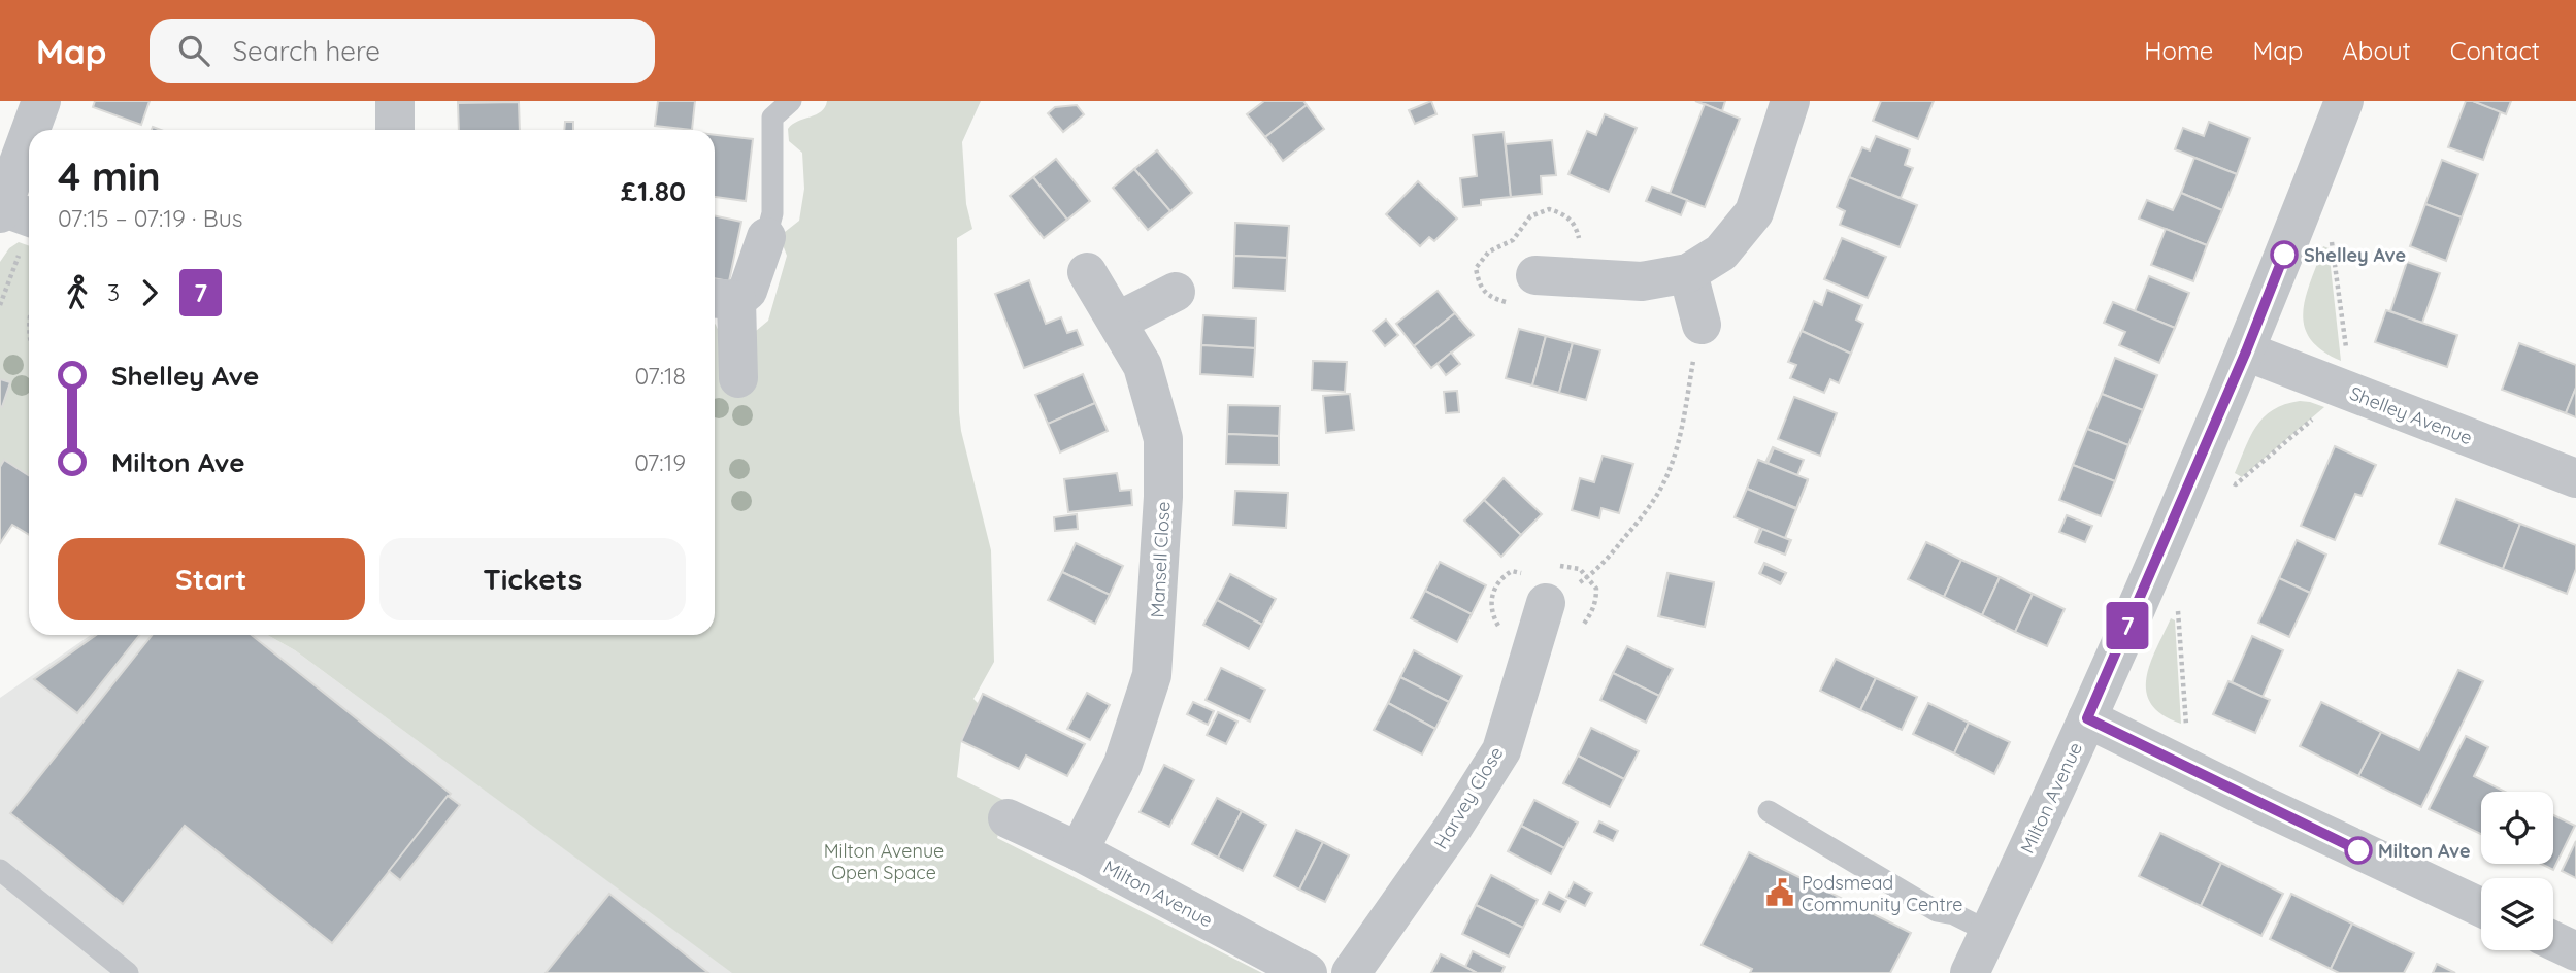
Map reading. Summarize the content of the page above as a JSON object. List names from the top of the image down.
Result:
{
  "streets": {
    "street": [
      "Shelley Avenue",
      "Mansell Close",
      "Harvey Close",
      "Milton Avenue"
    ]
  },
  "crossings": [
    ["Shelley Avenue", "Milton Avenue"],
    ["Mansell Close", "Milton Avenue"]
  ],
  "parks": ["Milton Avenue Open Space"],
  "places": {
    "other": ["Shelley Ave", "Milton Ave"],
    "public building": ["Podsmead Community Centre"]
  },
  "lines": ["bus line 7"],
  "page": {
    "header": "Map",
    "search": "Search here",
    "nav": [
      "Home",
      "Map",
      "About",
      "Contact"
    ],
    "on_map": "7",
    "heading": ["4 min", "07:15 – 07:19 · Bus", "£1.80"],
    "legs": ["3", "7"],
    "list": [
      {
        "name": "Shelley Ave",
        "value": "07:18"
      },
      {
        "name": "Milton Ave",
        "value": "07:19"
      }
    ],
    "buttons": ["Start", "Tickets"]
  }
}
